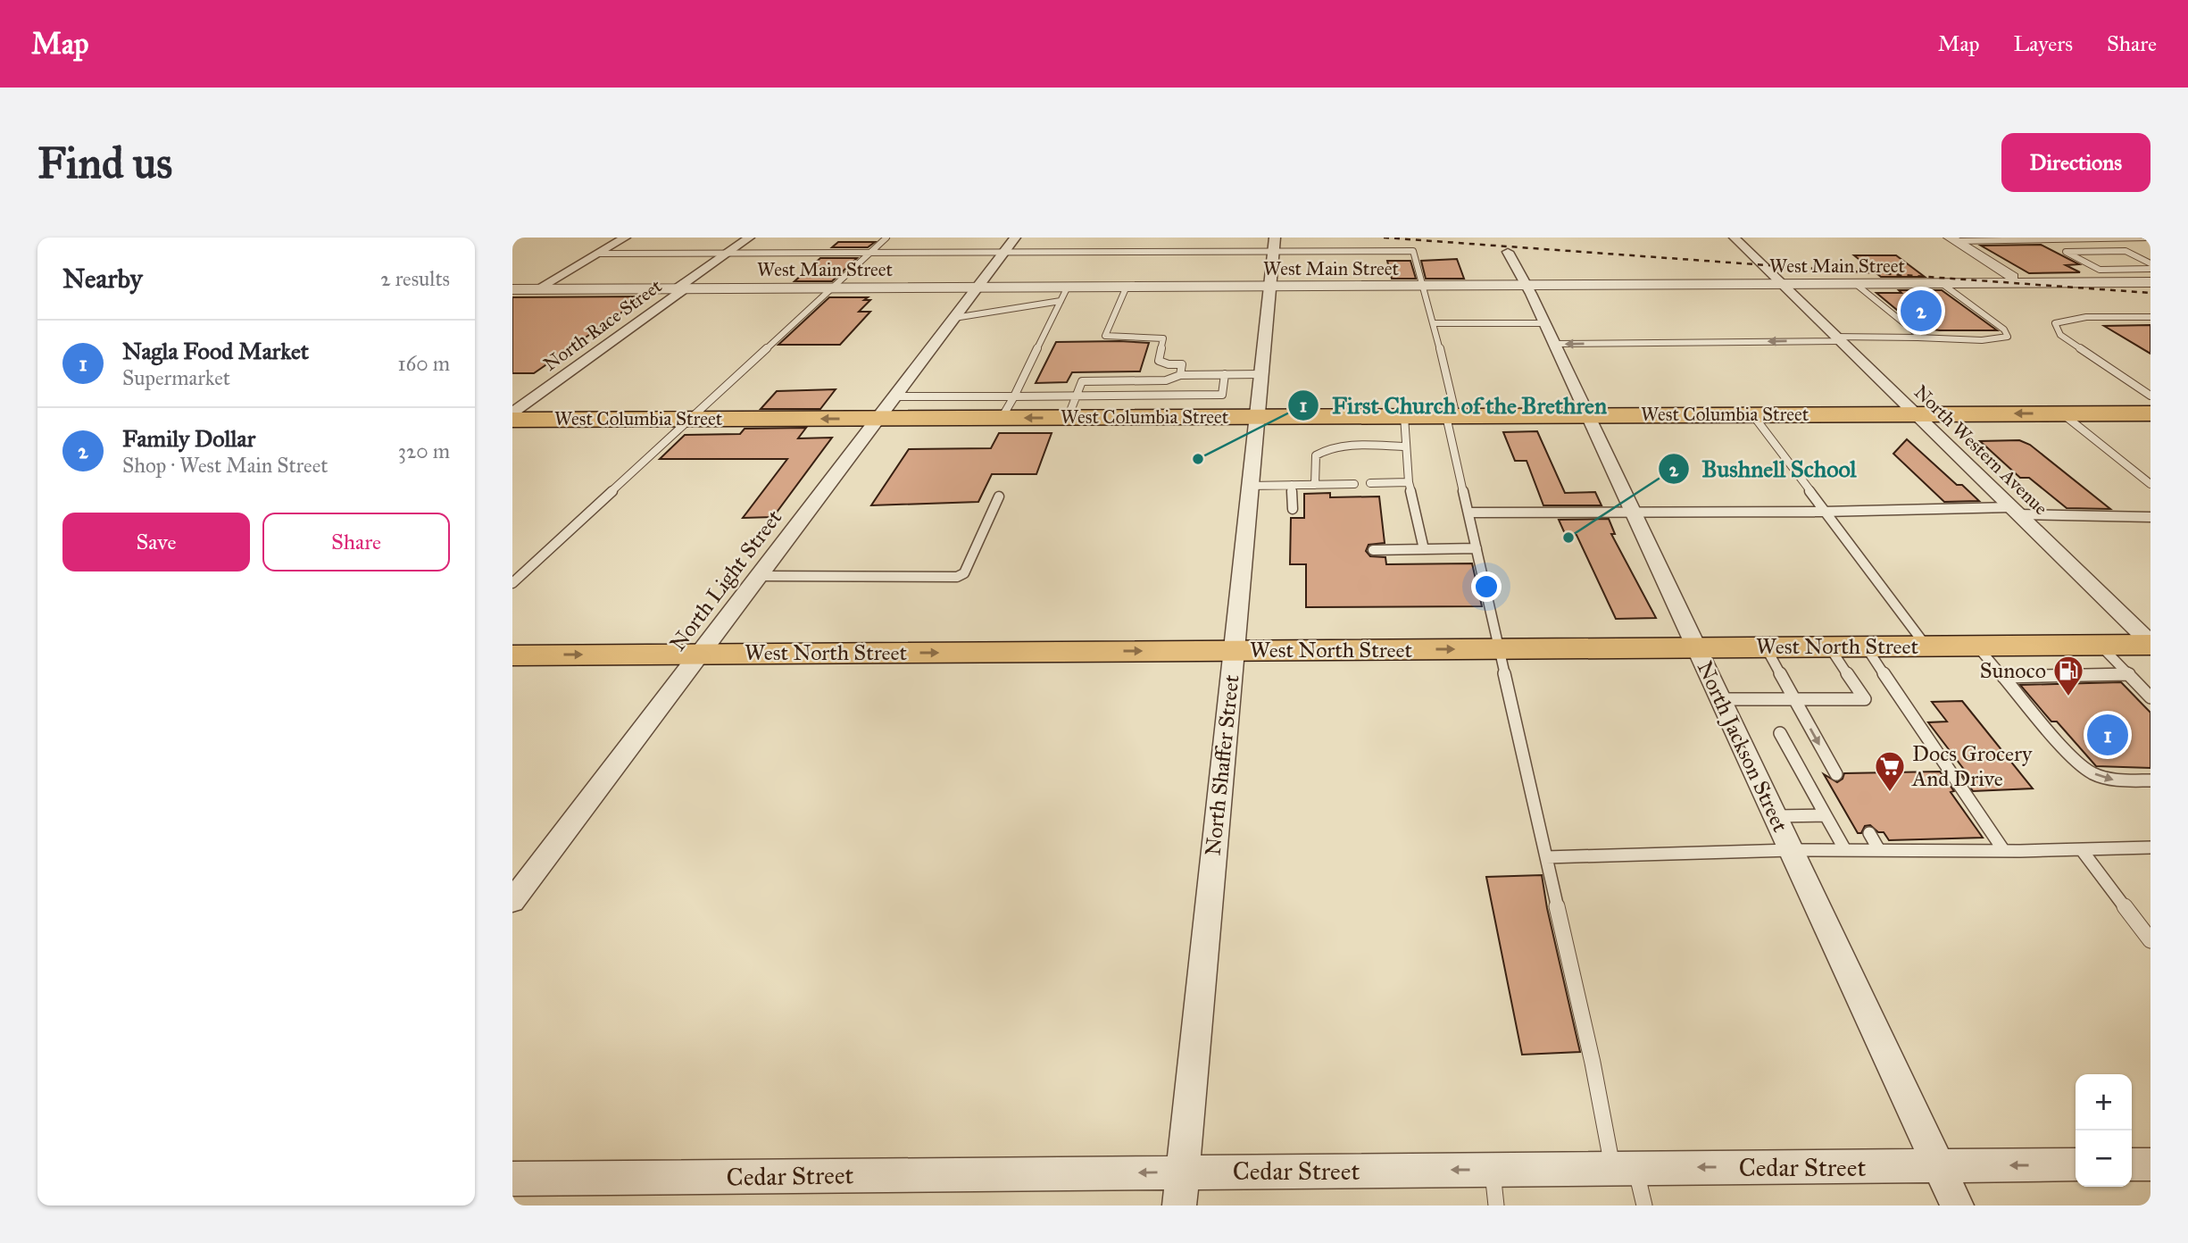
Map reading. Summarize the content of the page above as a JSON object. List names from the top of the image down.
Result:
{
  "streets": {
    "main road": ["West Columbia Street", "West North Street"],
    "street": [
      "West Main Street",
      "North Race Street",
      "North Western Avenue",
      "North Light Street",
      "North Jackson Street",
      "North Shaffer Street",
      "Cedar Street"
    ]
  },
  "crossings": [
    ["West Main Street", "North Race Street"],
    ["West Main Street", "North Western Avenue"],
    ["West Main Street", "North Light Street"],
    ["West Main Street", "North Jackson Street"],
    ["West Main Street", "North Shaffer Street"],
    ["West Columbia Street", "North Western Avenue"],
    ["West Columbia Street", "North Light Street"],
    ["West Columbia Street", "North Jackson Street"],
    ["West Columbia Street", "North Shaffer Street"],
    ["North Western Avenue", "West North Street"],
    ["North Light Street", "West North Street"],
    ["West North Street", "North Jackson Street"],
    ["West North Street", "North Shaffer Street"],
    ["North Jackson Street", "Cedar Street"],
    ["North Shaffer Street", "Cedar Street"]
  ],
  "one_way": ["West North Street", "Cedar Street"],
  "places": {
    "other": ["First Church of the Brethren", "Bushnell School"],
    "fuel station": ["Sunoco"],
    "supermarket": ["Docs Grocery And Drive"]
  },
  "page": {
    "header": "Map",
    "nav": ["Map", "Layers", "Share"],
    "buttons": [
      "Directions",
      ["Save", "Share"]
    ],
    "title": "Find us",
    "heading": ["Nearby", "2 results"],
    "pins": ["2", "1"],
    "list": [
      {
        "mark": "1",
        "name": "Nagla Food Market",
        "note": "Supermarket",
        "value": "160 m"
      },
      {
        "mark": "2",
        "name": "Family Dollar",
        "note": "Shop · West Main Street",
        "value": "320 m"
      }
    ],
    "map_buttons": ["+", "−"]
  }
}
